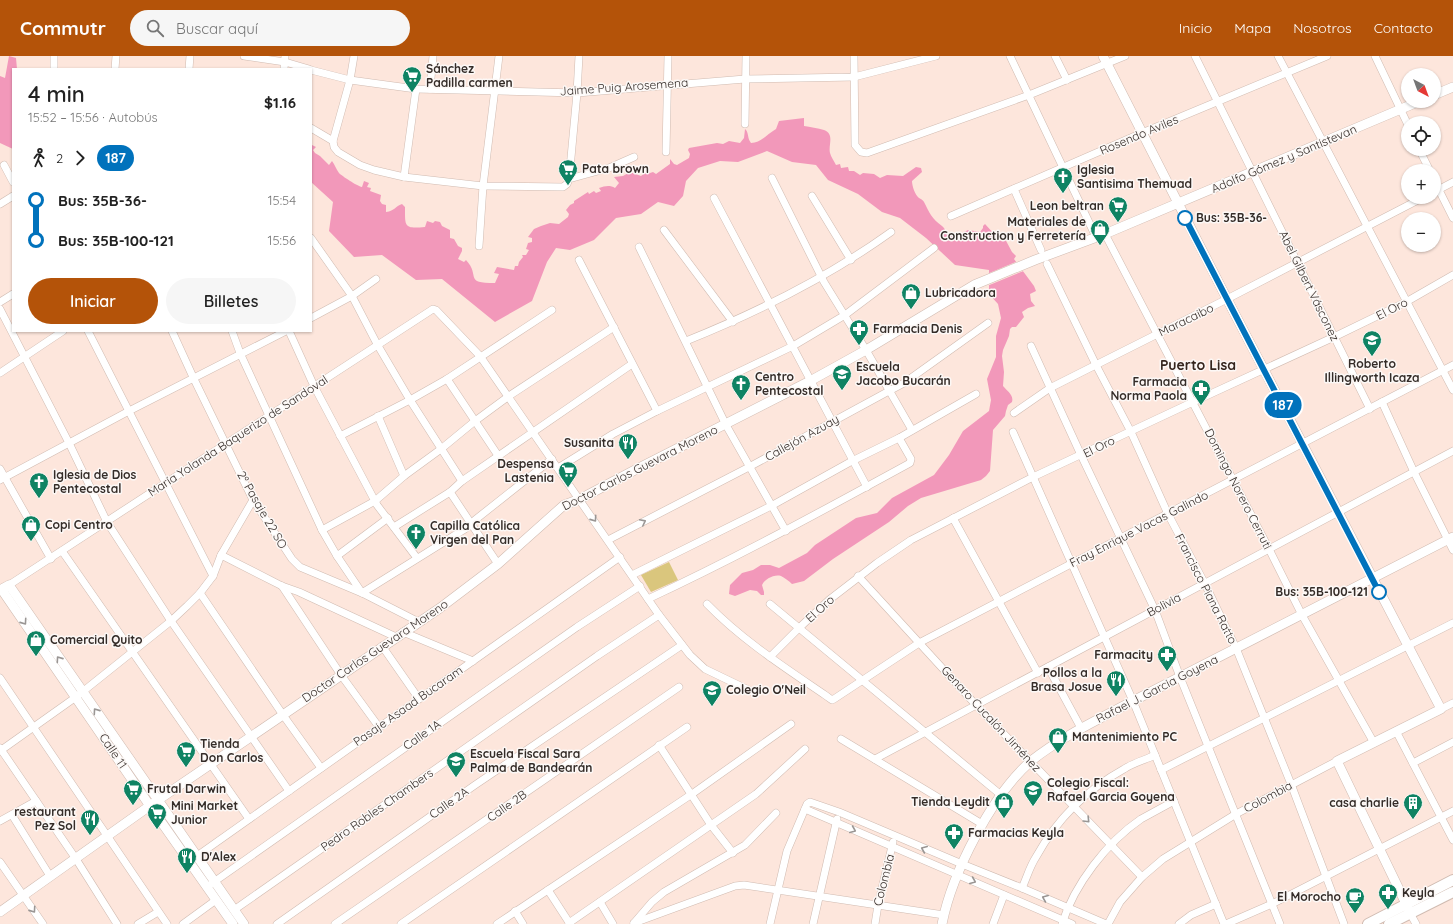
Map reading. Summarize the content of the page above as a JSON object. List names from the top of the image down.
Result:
{
  "streets": {
    "street": [
      "Jaime Puig Arosemena",
      "Rosendo Aviles",
      "Adolfo Gómez y Santistevan",
      "Abel Gilbert Vásconez",
      "El Oro",
      "Maracaibo",
      "María Yolanda Baquerizo de Sandoval",
      "Callejón Azuay",
      "Doctor Carlos Guevara Moreno",
      "Domingo Norero Cerruti",
      "2º Pasaje 22 SO",
      "Fray Enrique Vacas Galindo",
      "Francisco Piana Ratto",
      "Bolivia",
      "Rafael J. Garcia Goyena",
      "Pasaje Asaad Bucaram",
      "Genaro Cucalón Jiménez",
      "Calle 1A",
      "Calle 11",
      "Colombia",
      "Calle 2A",
      "Calle 2B",
      "Pedro Robles Chambers"
    ]
  },
  "crossings": [
    ["Rosendo Aviles", "Abel Gilbert Vásconez"],
    ["Adolfo Gómez y Santistevan", "Abel Gilbert Vásconez"],
    ["Adolfo Gómez y Santistevan", "Doctor Carlos Guevara Moreno"],
    ["Adolfo Gómez y Santistevan", "Domingo Norero Cerruti"],
    ["Abel Gilbert Vásconez", "El Oro"],
    ["Abel Gilbert Vásconez", "Maracaibo"],
    ["Abel Gilbert Vásconez", "Fray Enrique Vacas Galindo"],
    ["El Oro", "Domingo Norero Cerruti"],
    ["El Oro", "Fray Enrique Vacas Galindo"],
    ["El Oro", "Francisco Piana Ratto"],
    ["El Oro", "Genaro Cucalón Jiménez"],
    ["Maracaibo", "Domingo Norero Cerruti"],
    ["Maracaibo", "Francisco Piana Ratto"],
    ["María Yolanda Baquerizo de Sandoval", "2º Pasaje 22 SO"],
    ["Doctor Carlos Guevara Moreno", "2º Pasaje 22 SO"],
    ["Doctor Carlos Guevara Moreno", "Calle 11"],
    ["Domingo Norero Cerruti", "Fray Enrique Vacas Galindo"],
    ["Domingo Norero Cerruti", "Bolivia"],
    ["Domingo Norero Cerruti", "Rafael J. Garcia Goyena"],
    ["Domingo Norero Cerruti", "Colombia"],
    ["Fray Enrique Vacas Galindo", "Francisco Piana Ratto"],
    ["Fray Enrique Vacas Galindo", "Genaro Cucalón Jiménez"],
    ["Francisco Piana Ratto", "Bolivia"],
    ["Francisco Piana Ratto", "Rafael J. Garcia Goyena"],
    ["Francisco Piana Ratto", "Colombia"],
    ["Bolivia", "Genaro Cucalón Jiménez"],
    ["Rafael J. Garcia Goyena", "Genaro Cucalón Jiménez"],
    ["Genaro Cucalón Jiménez", "Colombia"],
    ["Calle 1A", "Calle 11"]
  ],
  "districts": ["Puerto Lisa"],
  "places": {
    "supermarket": [
      "Sánchez Padilla carmen",
      "Pata brown",
      "Leon beltran",
      "Despensa Lastenia",
      "Tienda Don Carlos",
      "Frutal Darwin",
      "Mini Market Junior"
    ],
    "church": [
      "Iglesia Santisima Themuad",
      "Centro Pentecostal",
      "Iglesia de Dios Pentecostal",
      "Capilla Católica Virgen del Pan"
    ],
    "other": ["Bus: 35B-36-", "Bus: 35B-100-121"],
    "shop": [
      "Materiales de Construction y Ferretería",
      "Lubricadora",
      "Copi Centro",
      "Comercial Quito",
      "Mantenimiento PC",
      "Tienda Leydit"
    ],
    "pharmacy": [
      "Farmacia Denis",
      "Farmacia Norma Paola",
      "Farmacity",
      "Farmacias Keyla",
      "Keyla"
    ],
    "school or university": [
      "Roberto Illingworth Icaza",
      "Escuela Jacobo Bucarán",
      "Colegio O'Neil",
      "Escuela Fiscal Sara Palma de Bandearán",
      "Colegio Fiscal: Rafael Garcia Goyena"
    ],
    "restaurant": [
      "Susanita",
      "Pollos a la Brasa Josue",
      "restaurant Pez Sol",
      "D'Alex"
    ],
    "building": ["casa charlie"],
    "cafe": ["El Morocho"]
  },
  "lines": ["bus line 187"],
  "north": "bottom right",
  "page": {
    "header": "Commutr",
    "search": "Buscar aquí",
    "nav": [
      "Inicio",
      "Mapa",
      "Nosotros",
      "Contacto"
    ],
    "on_map": "187",
    "map_buttons": ["+", "−"],
    "heading": ["4 min", "15:52 – 15:56 · Autobús", "$1.16"],
    "legs": ["2", "187"],
    "list": [
      {
        "name": "Bus: 35B-36-",
        "value": "15:54"
      },
      {
        "name": "Bus: 35B-100-121",
        "value": "15:56"
      }
    ],
    "buttons": ["Iniciar", "Billetes"]
  }
}
